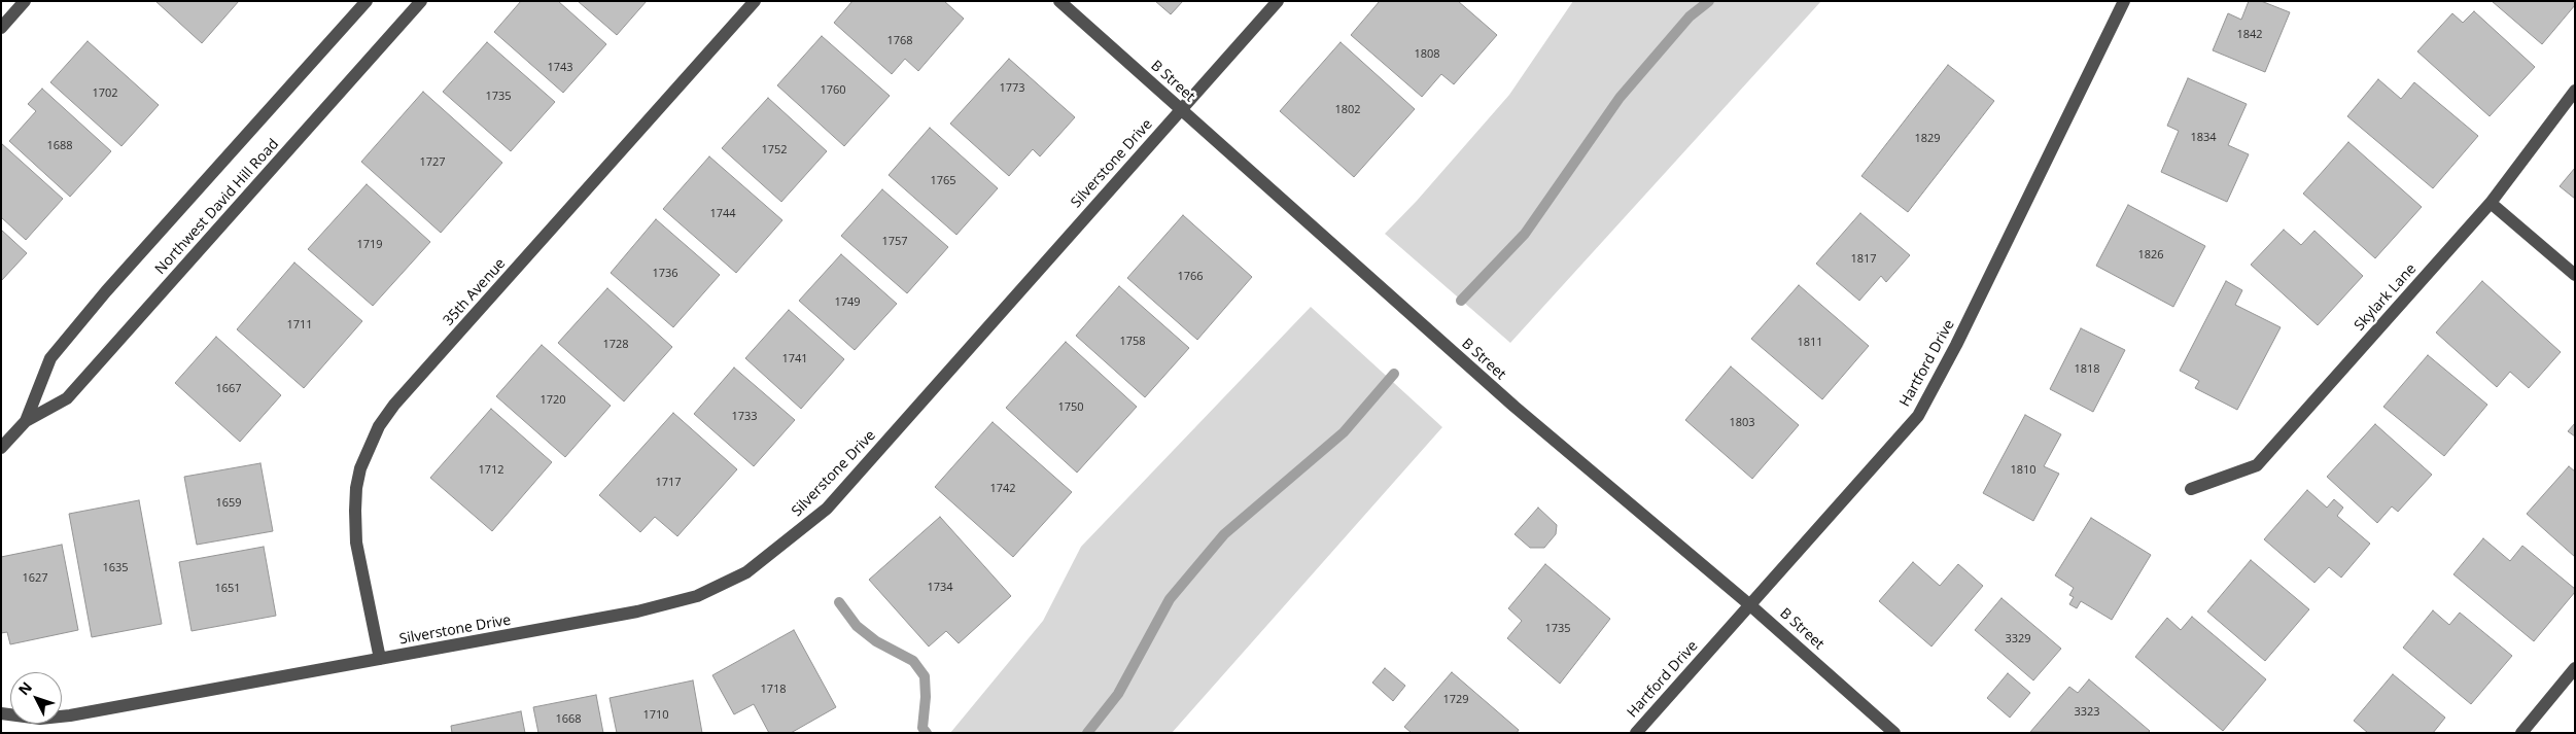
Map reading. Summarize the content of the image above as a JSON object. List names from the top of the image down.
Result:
{
  "streets": {
    "street": [
      "B Street",
      "Silverstone Drive",
      "Northwest David Hill Road",
      "35th Avenue",
      "Skylark Lane",
      "Hartford Drive"
    ]
  },
  "crossings": [
    ["B Street", "Silverstone Drive"],
    ["B Street", "Hartford Drive"],
    ["Silverstone Drive", "35th Avenue"]
  ],
  "house_numbers": [
    "1842",
    "1768",
    "1808",
    "1743",
    "1773",
    "1760",
    "1702",
    "1735",
    "1802",
    "1834",
    "1829",
    "1688",
    "1752",
    "1727",
    "1765",
    "1744",
    "1757",
    "1719",
    "1826",
    "1817",
    "1736",
    "1766",
    "1749",
    "1711",
    "1758",
    "1811",
    "1728",
    "1741",
    "1818",
    "1667",
    "1720",
    "1750",
    "1733",
    "1803",
    "1712",
    "1810",
    "1717",
    "1742",
    "1659",
    "1635",
    "1627",
    "1734",
    "1651",
    "1735",
    "3329",
    "1718",
    "1729",
    "3323",
    "1710",
    "1668"
  ],
  "north": "top left"
}
